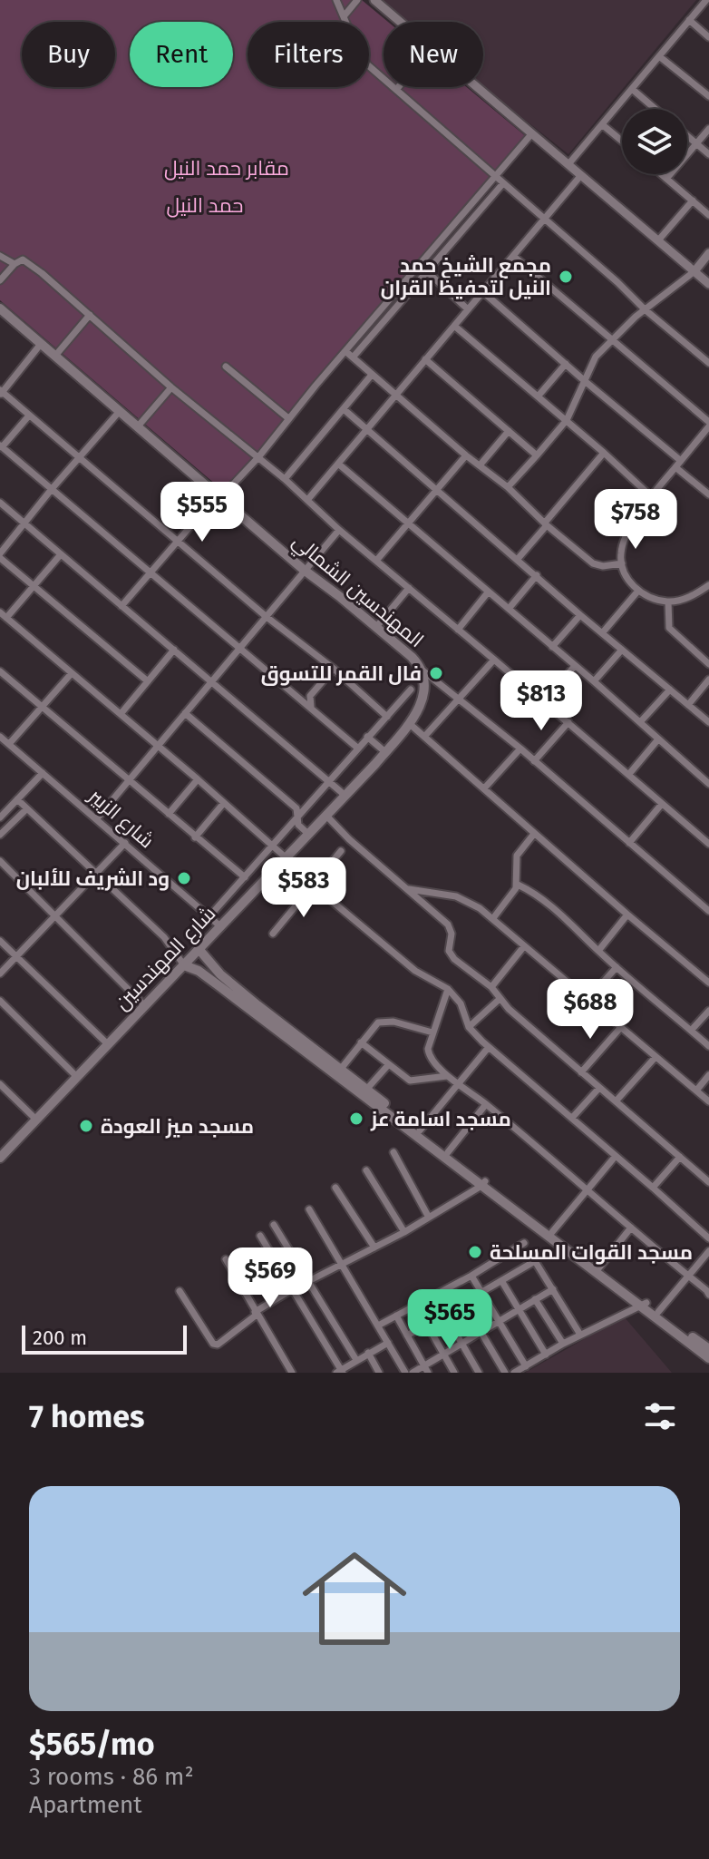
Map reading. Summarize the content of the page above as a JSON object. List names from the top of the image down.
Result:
{
  "streets": {
    "main road": ["المهندسين الشمالي", "شارع المهندسين"],
    "street": ["شارع الزبير"]
  },
  "crossings": [
    ["المهندسين الشمالي", "شارع المهندسين"],
    ["شارع الزبير", "شارع المهندسين"]
  ],
  "parks": ["مقابر حمد النيل", "حمد النيل"],
  "places": [
    "مجمع الشيخ حمد النيل لتحفيظ القران",
    "فال القمر للتسوق",
    "ود الشريف للألبان",
    "مسجد اسامة عز",
    "مسجد ميز العودة",
    "مسجد القوات المسلحة"
  ],
  "scale_bar": "200 m",
  "page": {
    "chip": [
      "Buy",
      "Rent",
      "Filters",
      "New"
    ],
    "price": [
      "$555",
      "$758",
      "$813",
      "$583",
      "$688",
      "$569",
      "$565"
    ],
    "scale": "200 m",
    "heading": "7 homes",
    "list": [
      {
        "name": "$565/mo",
        "note": "3 rooms · 86 m² · Apartment"
      }
    ]
  }
}
